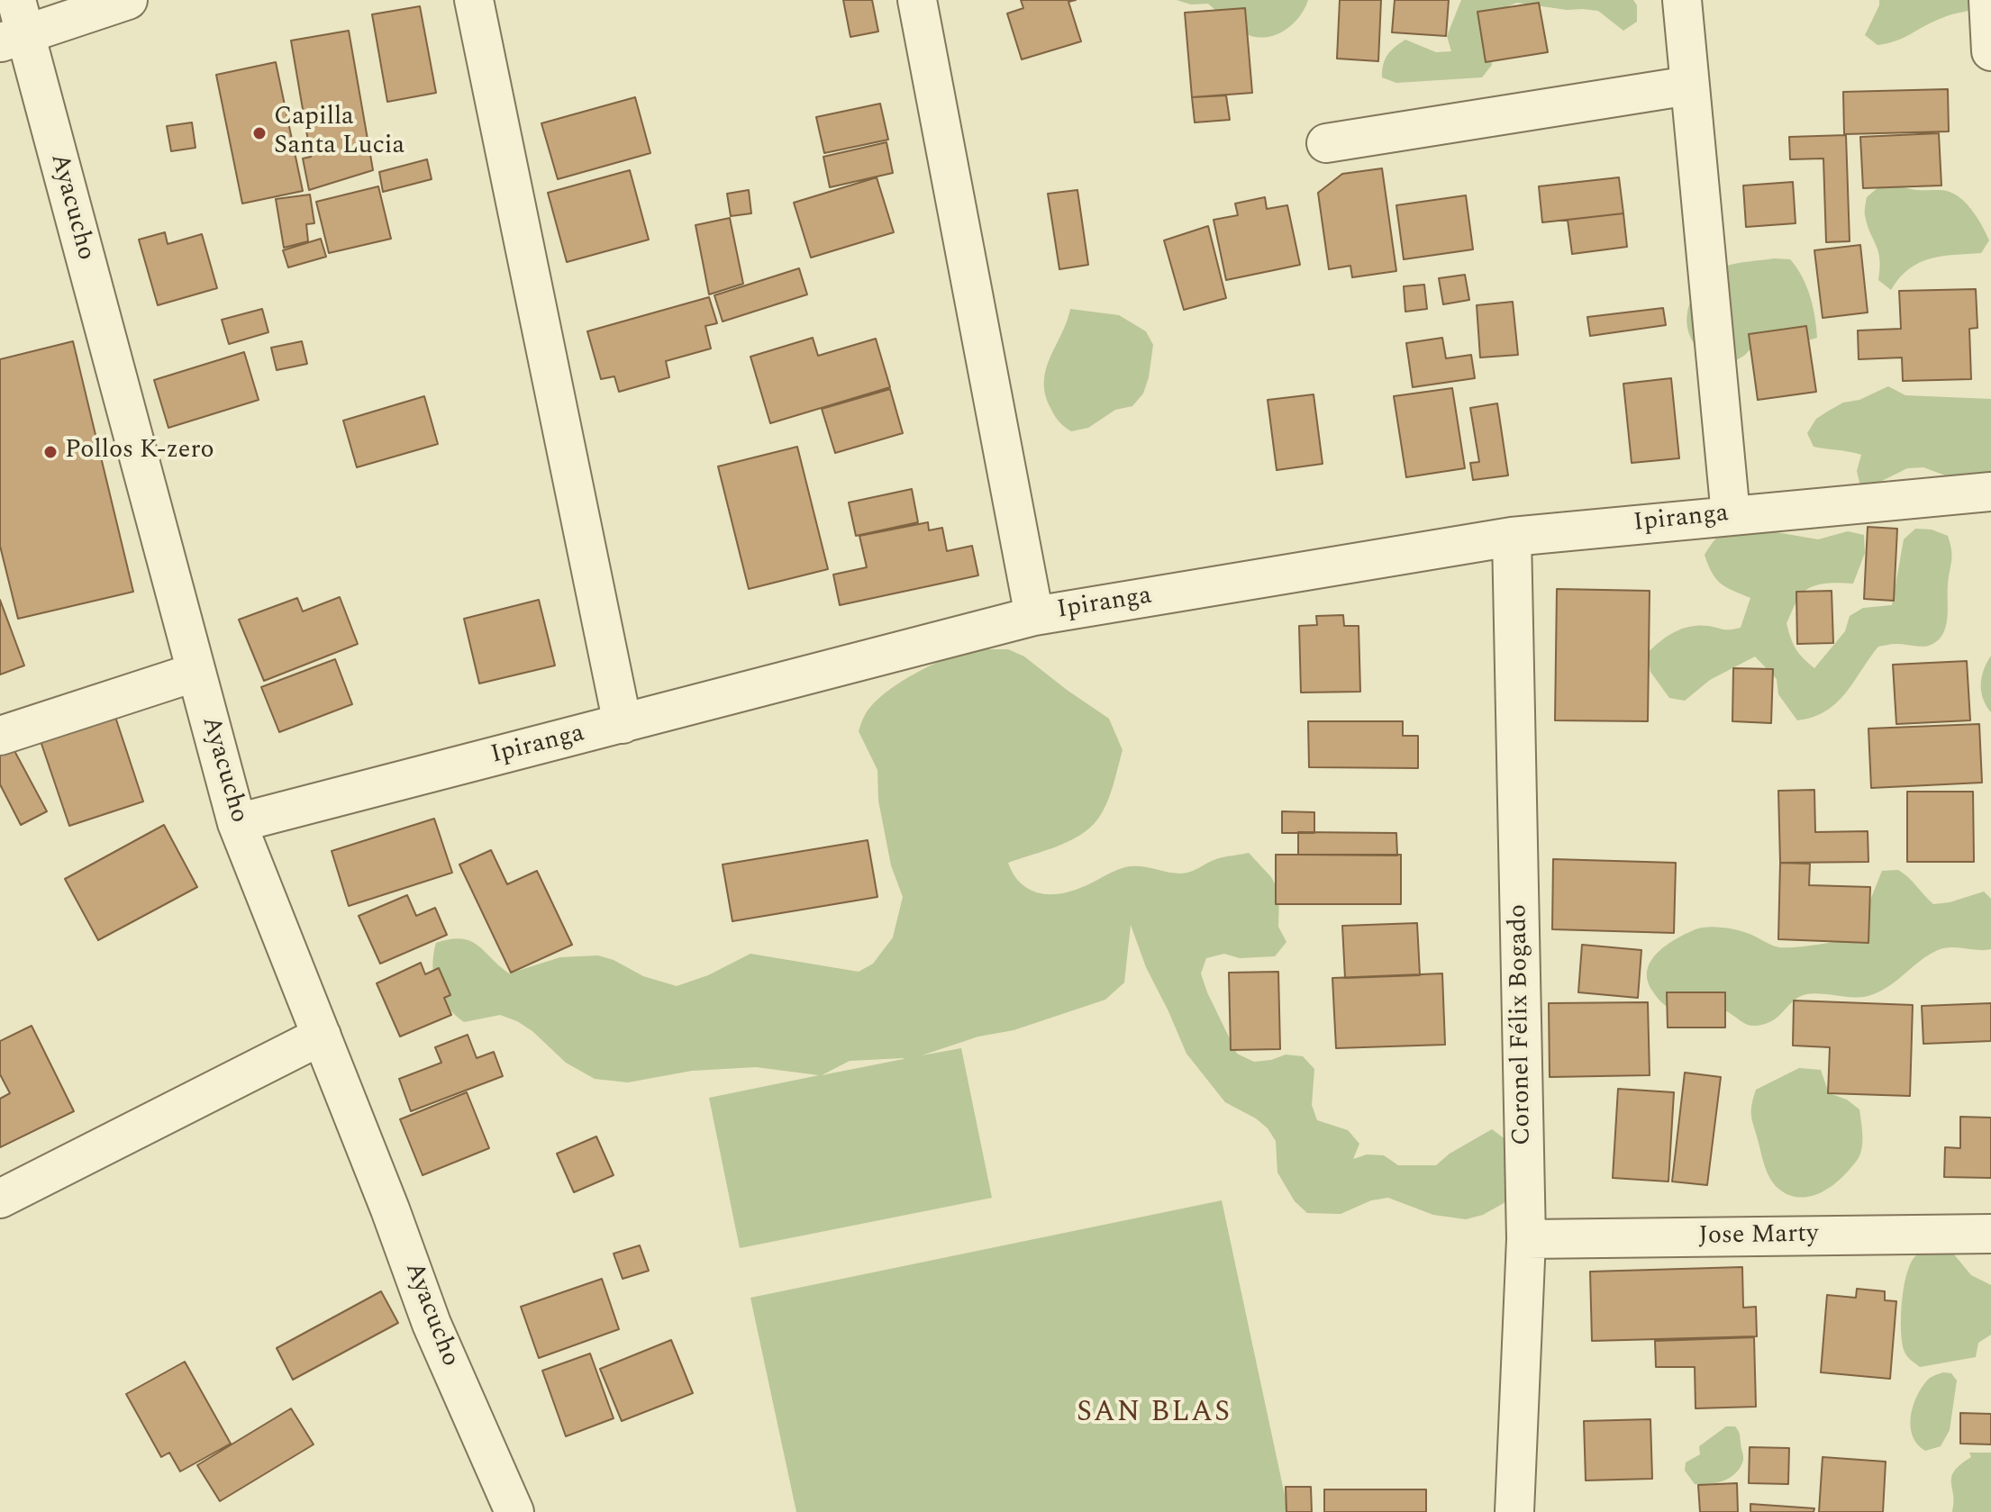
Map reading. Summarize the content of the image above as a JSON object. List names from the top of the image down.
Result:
{
  "streets": {
    "street": [
      "Ayacucho",
      "Ipiranga",
      "Coronel Félix Bogado",
      "Jose Marty"
    ]
  },
  "crossings": [
    ["Ayacucho", "Ipiranga"],
    ["Ipiranga", "Coronel Félix Bogado"],
    ["Coronel Félix Bogado", "Jose Marty"]
  ],
  "districts": ["SAN BLAS"],
  "places": ["Capilla Santa Lucia", "Pollos K-zero"]
}
